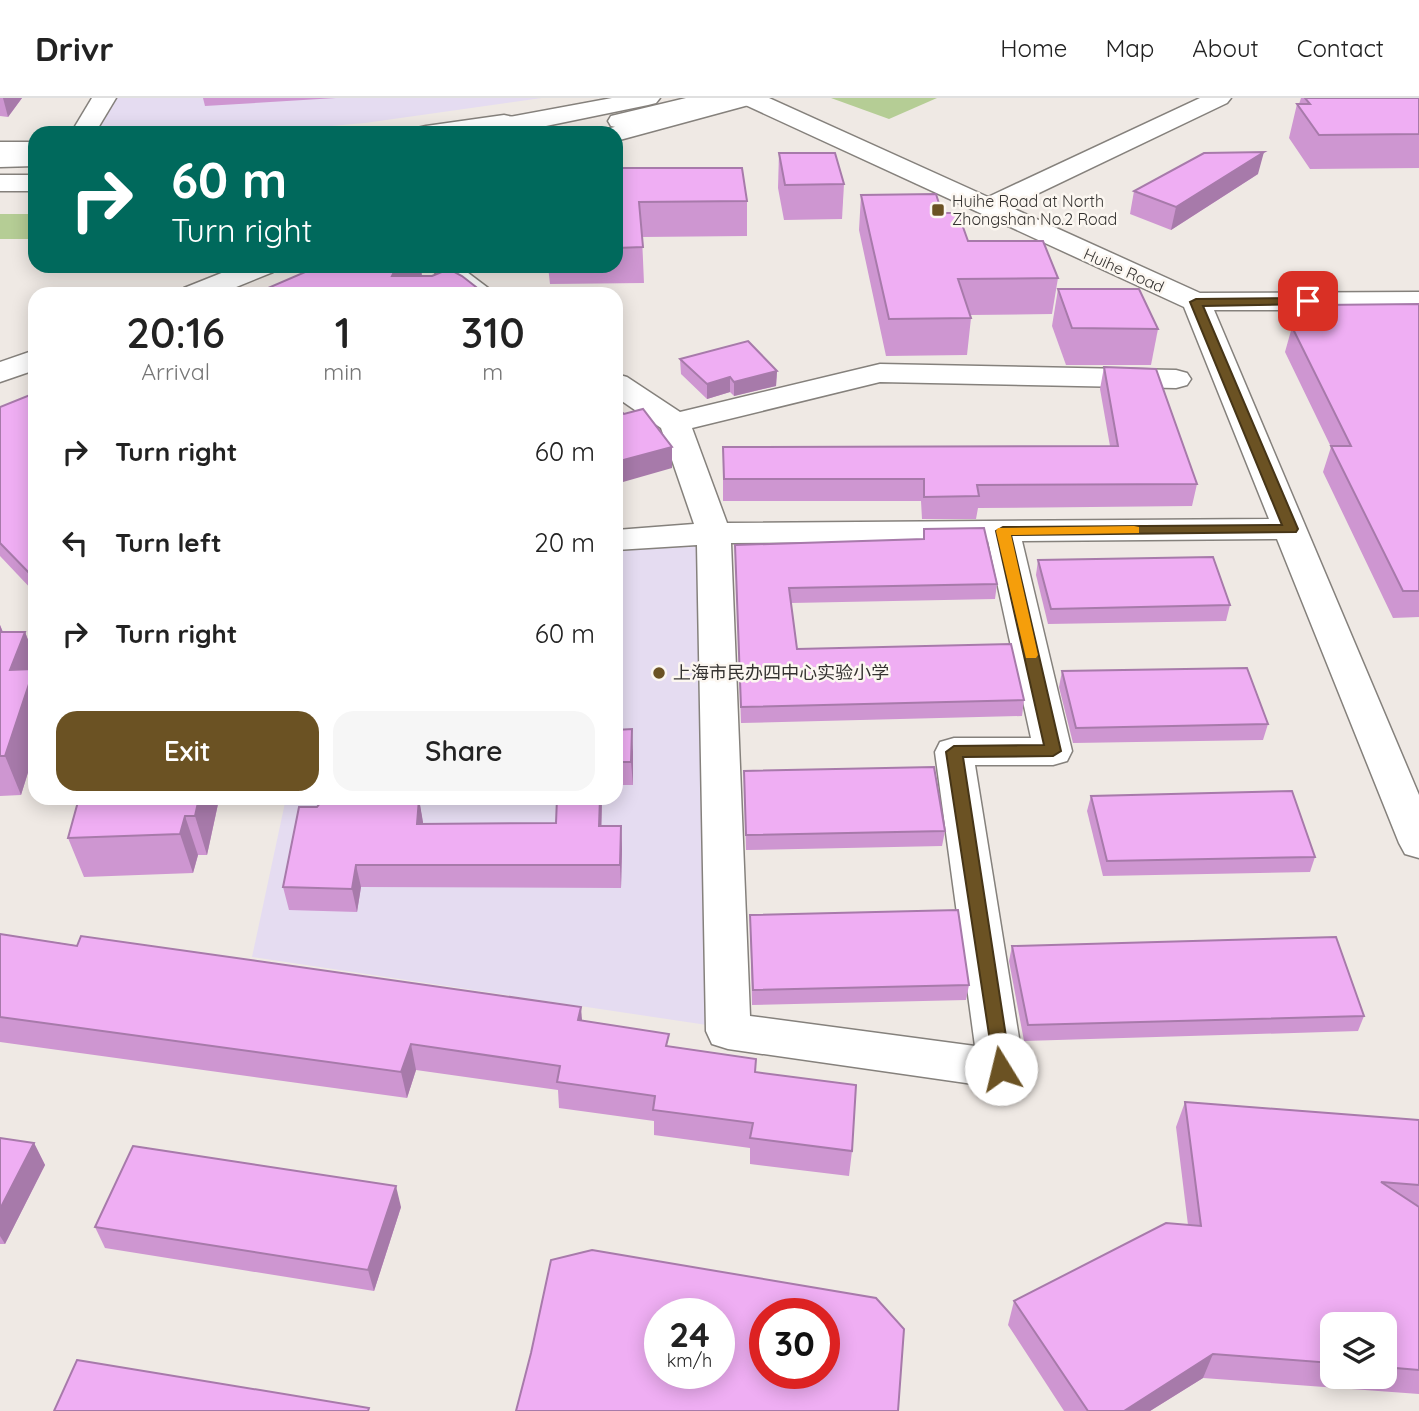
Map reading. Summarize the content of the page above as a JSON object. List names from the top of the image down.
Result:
{
  "streets": {
    "main road": ["Huihe Road"]
  },
  "places": {
    "transit": ["Huihe Road at North Zhongshan No.2 Road"],
    "other": ["上海市民办四中心实验小学"]
  },
  "page": {
    "header": "Drivr",
    "nav": [
      "Home",
      "Map",
      "About",
      "Contact"
    ],
    "turn": ["60 m", "Turn right"],
    "eta": [
      "20:16",
      "Arrival",
      "1",
      "min",
      "310",
      "m"
    ],
    "list": [
      {
        "name": "Turn right",
        "value": "60 m"
      },
      {
        "name": "Turn left",
        "value": "20 m"
      },
      {
        "name": "Turn right",
        "value": "60 m"
      }
    ],
    "buttons": ["Exit", "Share"],
    "speed": "24 km/h",
    "limit": "30"
  }
}
